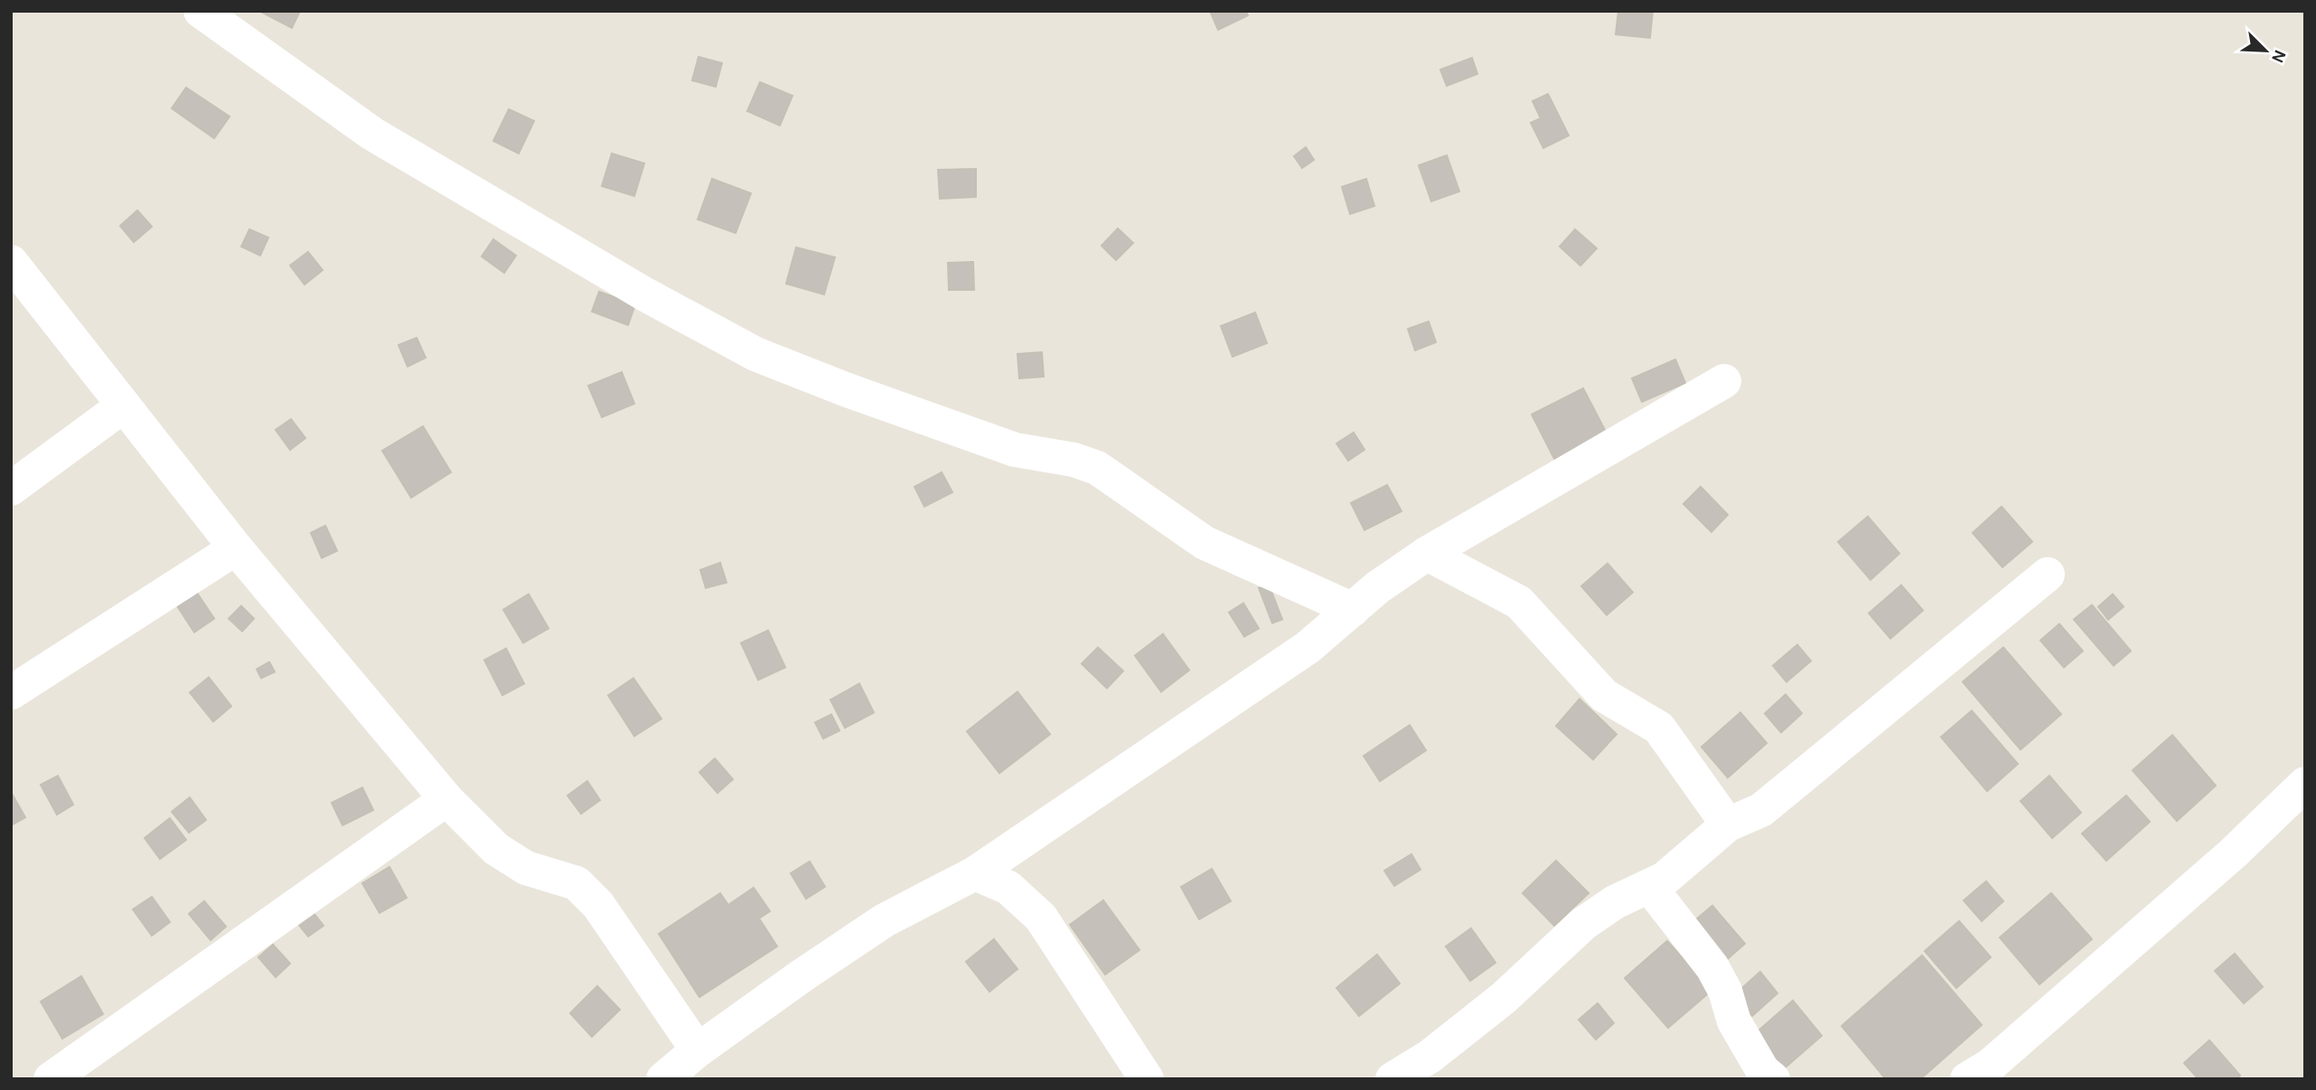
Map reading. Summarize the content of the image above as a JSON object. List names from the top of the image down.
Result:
{
  "north": "bottom right"
}
